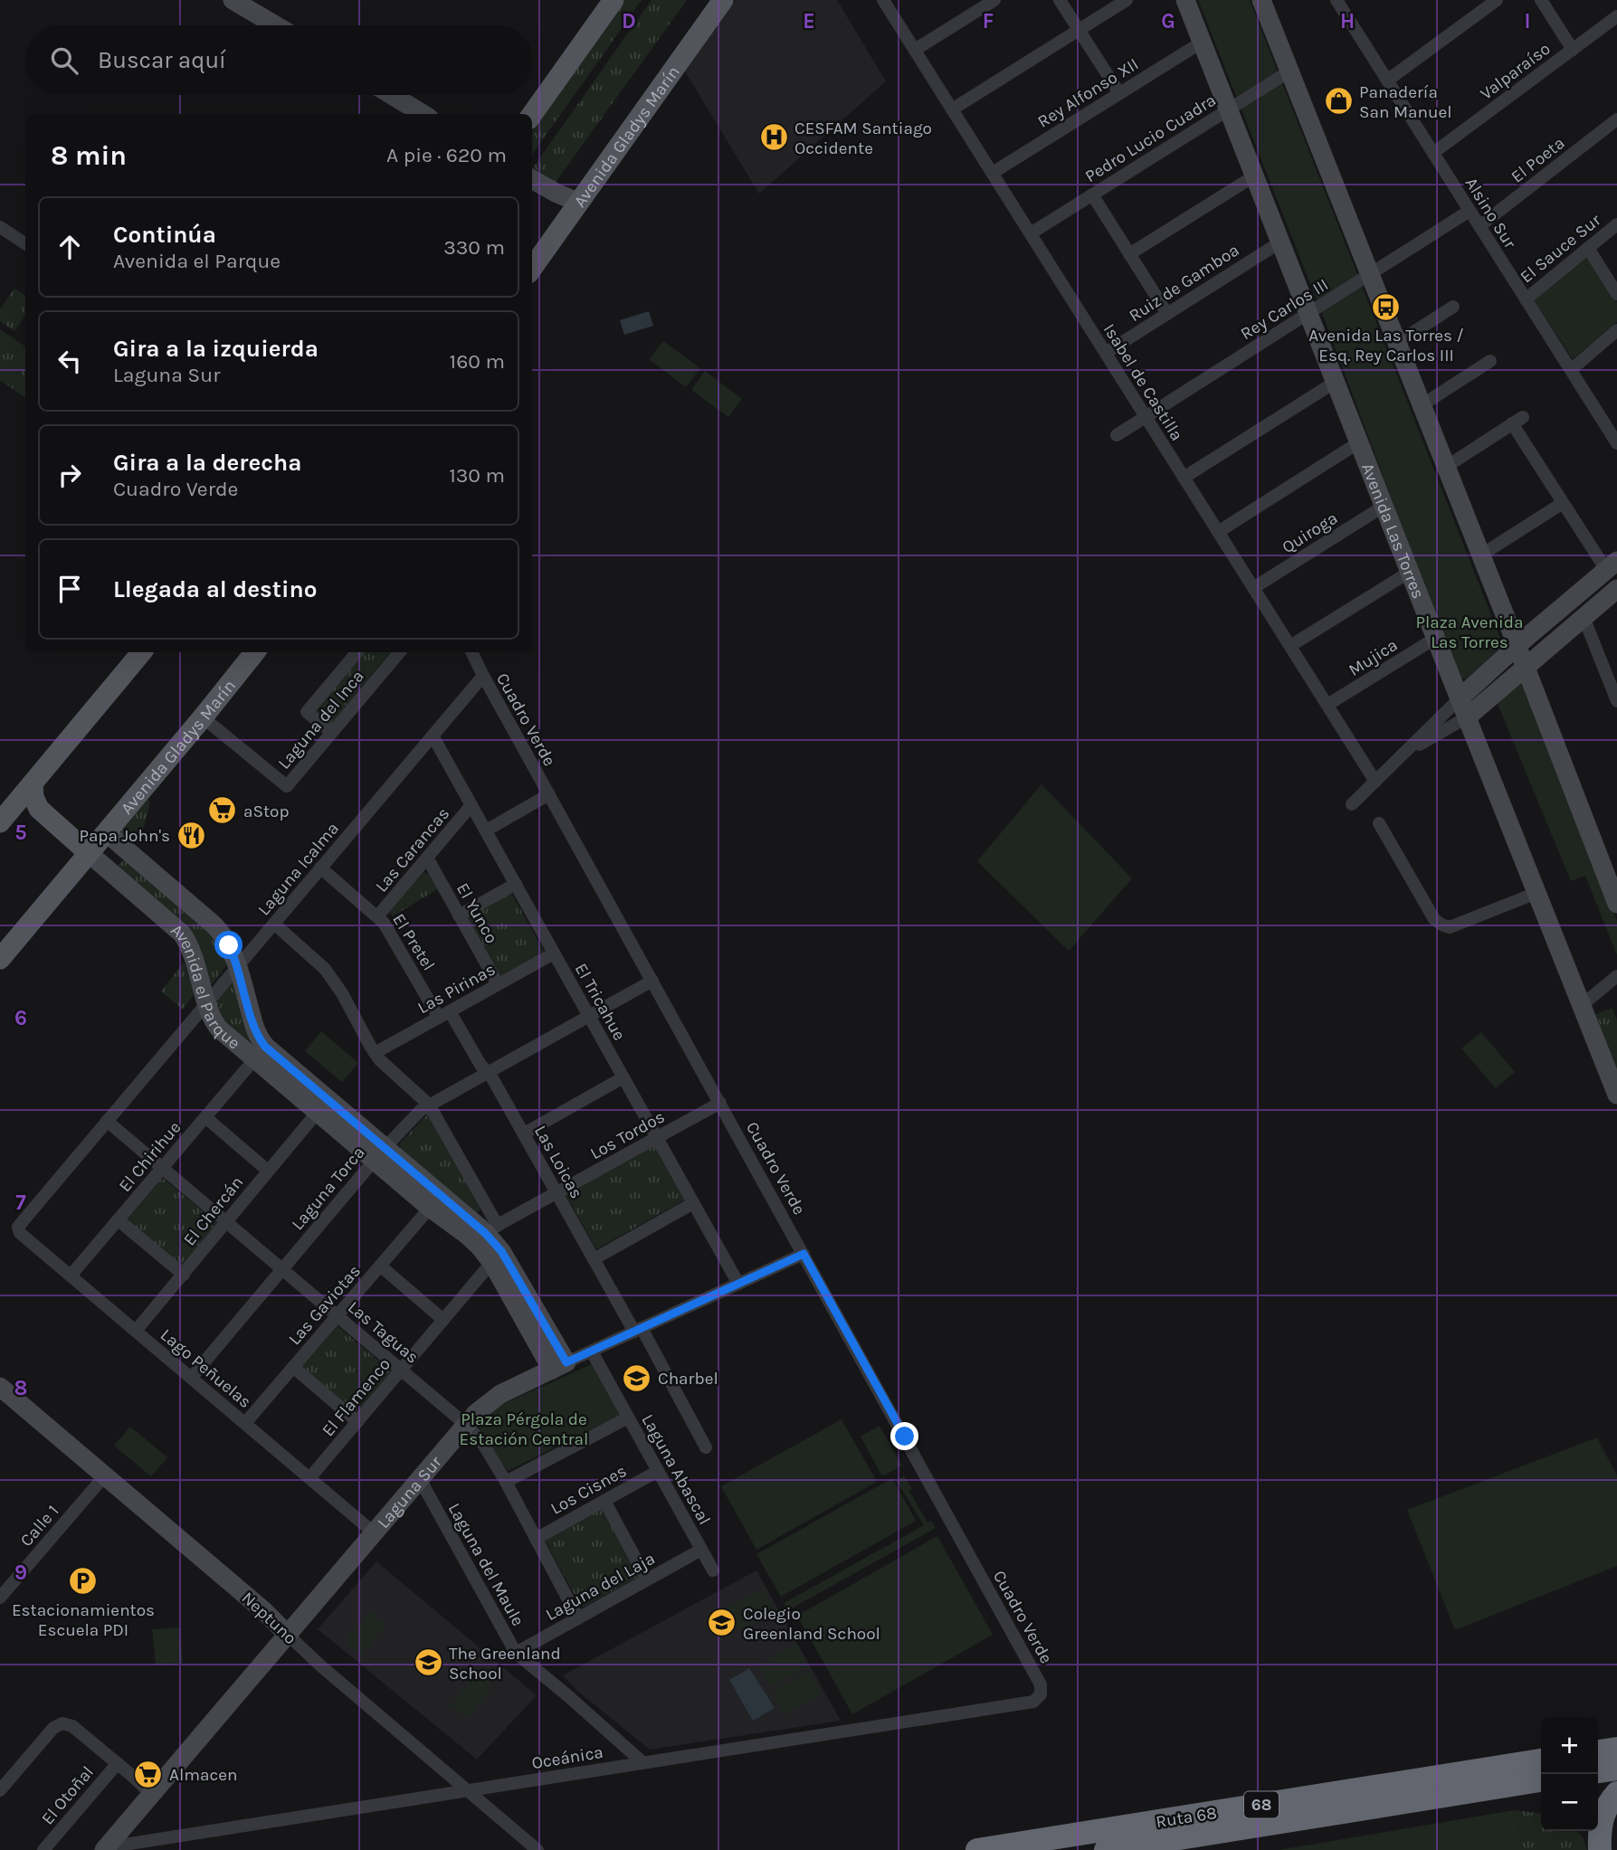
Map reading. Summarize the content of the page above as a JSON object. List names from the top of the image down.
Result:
{
  "streets": {
    "highway": ["68", "Ruta 68"],
    "main road": ["Avenida Gladys Marín"],
    "street": [
      "Valparaíso",
      "Rey Alfonso XII",
      "Pedro Lucio Cuadra",
      "El Poeta",
      "Alsino Sur",
      "El Sauce Sur",
      "Ruiz de Gamboa",
      "Rey Carlos III",
      "Isabel de Castilla",
      "Avenida Las Torres",
      "Quiroga",
      "Mujica",
      "Laguna del Inca",
      "Cuadro Verde",
      "Las Carancas",
      "Laguna Icalma",
      "El Yunco",
      "El Pretel",
      "Avenida el Parque",
      "Las Pirinas",
      "El Tricahue",
      "Los Tordos",
      "El Chirihue",
      "Las Loicas",
      "Laguna Torca",
      "El Chercán",
      "Las Gaviotas",
      "Las Taguas",
      "Lago Peñuelas",
      "El Flamenco",
      "Laguna Abascal",
      "Los Cisnes",
      "Laguna Sur",
      "Calle 1",
      "Laguna del Maule",
      "Laguna del Laja",
      "Neptuno",
      "Oceánica",
      "El Otoñal"
    ]
  },
  "crossings": [
    ["Valparaíso", "Alsino Sur"],
    ["Rey Alfonso XII", "Isabel de Castilla"],
    ["Rey Alfonso XII", "Avenida Las Torres"],
    ["Avenida Gladys Marín", "Laguna del Inca"],
    ["Avenida Gladys Marín", "Avenida el Parque"],
    ["Pedro Lucio Cuadra", "Isabel de Castilla"],
    ["Pedro Lucio Cuadra", "Avenida Las Torres"],
    ["El Poeta", "Alsino Sur"],
    ["Alsino Sur", "El Sauce Sur"],
    ["Alsino Sur", "Rey Carlos III"],
    ["Ruiz de Gamboa", "Isabel de Castilla"],
    ["Ruiz de Gamboa", "Avenida Las Torres"],
    ["Rey Carlos III", "Isabel de Castilla"],
    ["Rey Carlos III", "Avenida Las Torres"],
    ["Isabel de Castilla", "Quiroga"],
    ["Isabel de Castilla", "Mujica"],
    ["Avenida Las Torres", "Quiroga"],
    ["Avenida Las Torres", "Mujica"],
    ["Cuadro Verde", "Laguna Icalma"],
    ["Cuadro Verde", "Los Tordos"],
    ["Cuadro Verde", "Laguna Torca"],
    ["Cuadro Verde", "Laguna Sur"],
    ["Cuadro Verde", "Oceánica"],
    ["Las Carancas", "El Yunco"],
    ["Las Carancas", "El Pretel"],
    ["Las Carancas", "El Tricahue"],
    ["Laguna Icalma", "El Pretel"],
    ["Laguna Icalma", "Avenida el Parque"],
    ["Laguna Icalma", "El Tricahue"],
    ["Laguna Icalma", "Las Taguas"],
    ["Laguna Icalma", "Lago Peñuelas"],
    ["El Yunco", "Las Pirinas"],
    ["El Pretel", "Las Pirinas"],
    ["El Pretel", "Las Loicas"],
    ["Avenida el Parque", "Los Tordos"],
    ["Avenida el Parque", "El Chirihue"],
    ["Avenida el Parque", "Laguna Torca"],
    ["Avenida el Parque", "El Chercán"],
    ["Avenida el Parque", "Las Gaviotas"],
    ["Avenida el Parque", "El Flamenco"],
    ["Avenida el Parque", "Laguna Sur"],
    ["Las Pirinas", "El Tricahue"],
    ["Las Pirinas", "Las Loicas"],
    ["El Tricahue", "Los Tordos"],
    ["El Tricahue", "Laguna Torca"],
    ["El Tricahue", "Laguna Sur"],
    ["Los Tordos", "Las Loicas"],
    ["El Chirihue", "Las Taguas"],
    ["El Chirihue", "Lago Peñuelas"],
    ["Las Loicas", "Laguna Torca"],
    ["Las Loicas", "Laguna Sur"],
    ["Laguna Torca", "Las Taguas"],
    ["Laguna Torca", "Lago Peñuelas"],
    ["El Chercán", "Las Taguas"],
    ["El Chercán", "Lago Peñuelas"],
    ["Las Gaviotas", "Las Taguas"],
    ["Las Gaviotas", "Lago Peñuelas"],
    ["Las Taguas", "El Flamenco"],
    ["Las Taguas", "Los Cisnes"],
    ["Las Taguas", "Laguna Sur"],
    ["Las Taguas", "Laguna del Laja"],
    ["Lago Peñuelas", "El Flamenco"],
    ["Lago Peñuelas", "Laguna Sur"],
    ["Laguna Abascal", "Los Cisnes"],
    ["Laguna Abascal", "Laguna Sur"],
    ["Laguna Abascal", "Laguna del Laja"],
    ["Laguna Sur", "Laguna del Maule"],
    ["Laguna Sur", "Neptuno"],
    ["Laguna Sur", "Oceánica"],
    ["Calle 1", "Neptuno"],
    ["Laguna del Maule", "Laguna del Laja"],
    ["Laguna del Maule", "Oceánica"],
    ["Neptuno", "Oceánica"]
  ],
  "parks": ["Plaza Avenida Las Torres", "Plaza Pérgola de Estación Central"],
  "places": {
    "shop": ["Panadería San Manuel"],
    "hospital": ["CESFAM Santiago Occidente"],
    "bus stop": ["Avenida Las Torres / Esq. Rey Carlos III"],
    "supermarket": ["aStop", "Almacen"],
    "restaurant": ["Papa John's"],
    "school or university": ["Charbel", "Colegio Greenland School", "The Greenland School"],
    "parking": ["Estacionamientos Escuela PDI"]
  },
  "page": {
    "search": "Buscar aquí",
    "heading": ["8 min", "A pie · 620 m"],
    "list": [
      ["Continúa", "Avenida el Parque", "330 m"],
      ["Gira a la izquierda", "Laguna Sur", "160 m"],
      ["Gira a la derecha", "Cuadro Verde", "130 m"],
      "Llegada al destino"
    ],
    "map_buttons": ["+", "−"]
  },
  "grid": {
    "columns": [
      "D",
      "E",
      "F",
      "G",
      "H",
      "I"
    ],
    "rows": [
      "5",
      "6",
      "7",
      "8",
      "9"
    ]
  }
}
